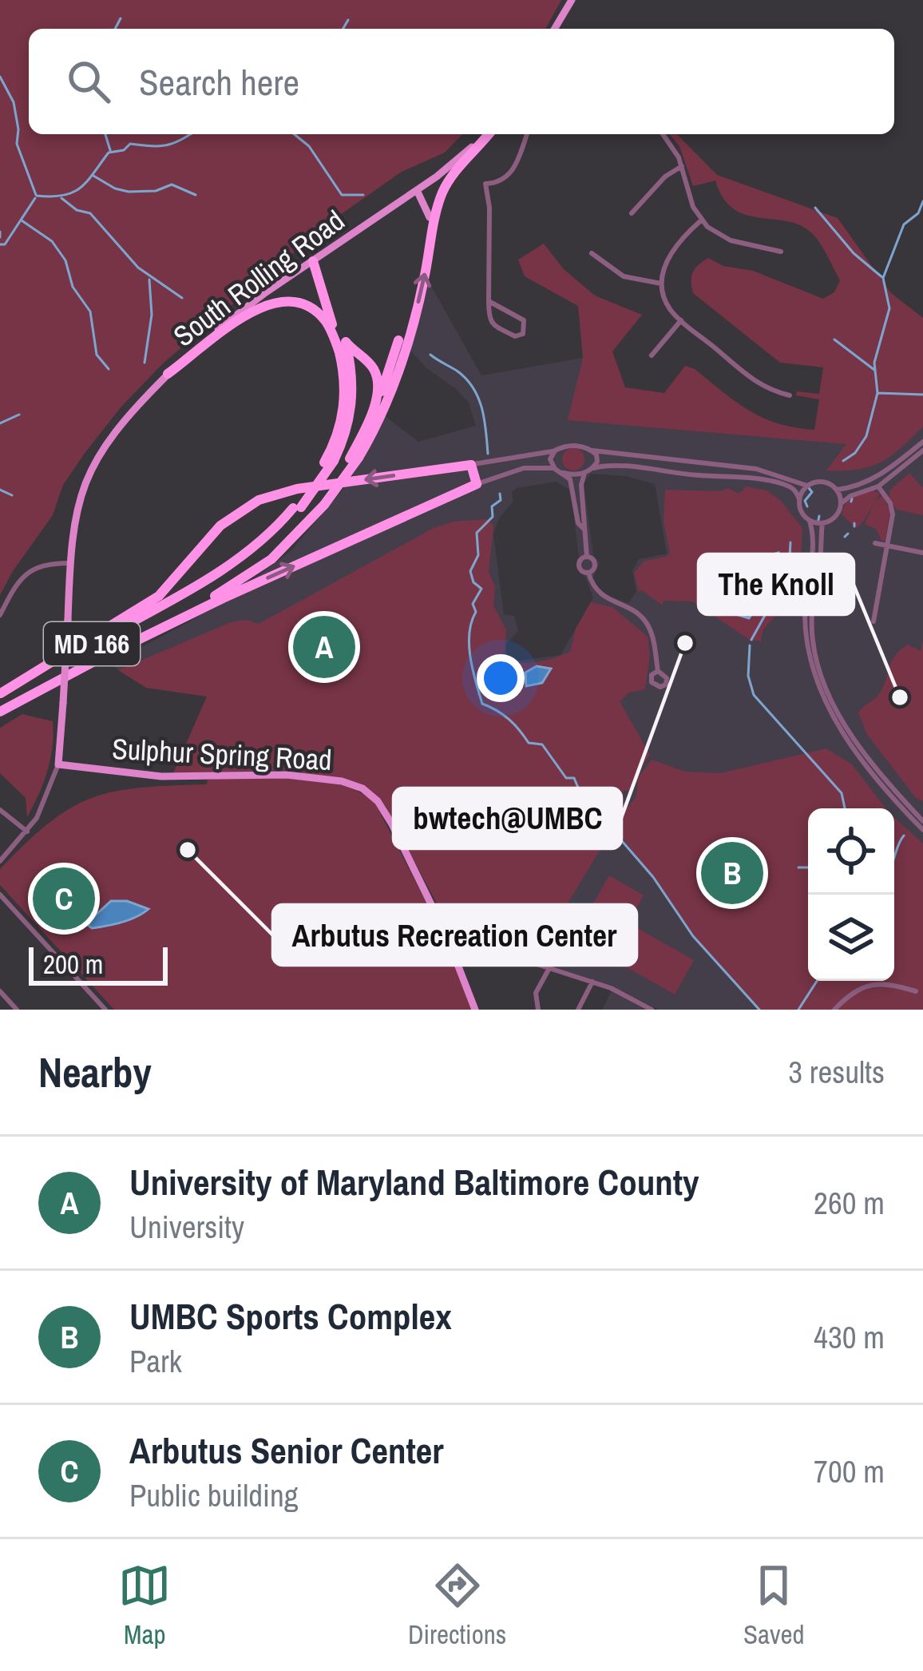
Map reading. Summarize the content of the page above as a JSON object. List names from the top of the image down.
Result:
{
  "streets": {
    "highway": ["MD 166"],
    "main road": ["South Rolling Road", "Sulphur Spring Road"]
  },
  "crossings": [
    ["South Rolling Road", "MD 166"],
    ["South Rolling Road", "Sulphur Spring Road"]
  ],
  "places": ["bwtech@UMBC", "The Knoll", "Arbutus Recreation Center"],
  "scale_bar": "200 m",
  "page": {
    "search": "Search here",
    "pins": ["A", "B", "C"],
    "scale": "200 m",
    "heading": ["Nearby", "3 results"],
    "list": [
      {
        "mark": "A",
        "name": "University of Maryland Baltimore County",
        "note": "University",
        "value": "260 m"
      },
      {
        "mark": "B",
        "name": "UMBC Sports Complex",
        "note": "Park",
        "value": "430 m"
      },
      {
        "mark": "C",
        "name": "Arbutus Senior Center",
        "note": "Public building",
        "value": "700 m"
      }
    ],
    "nav": ["Map", "Directions", "Saved"]
  }
}
